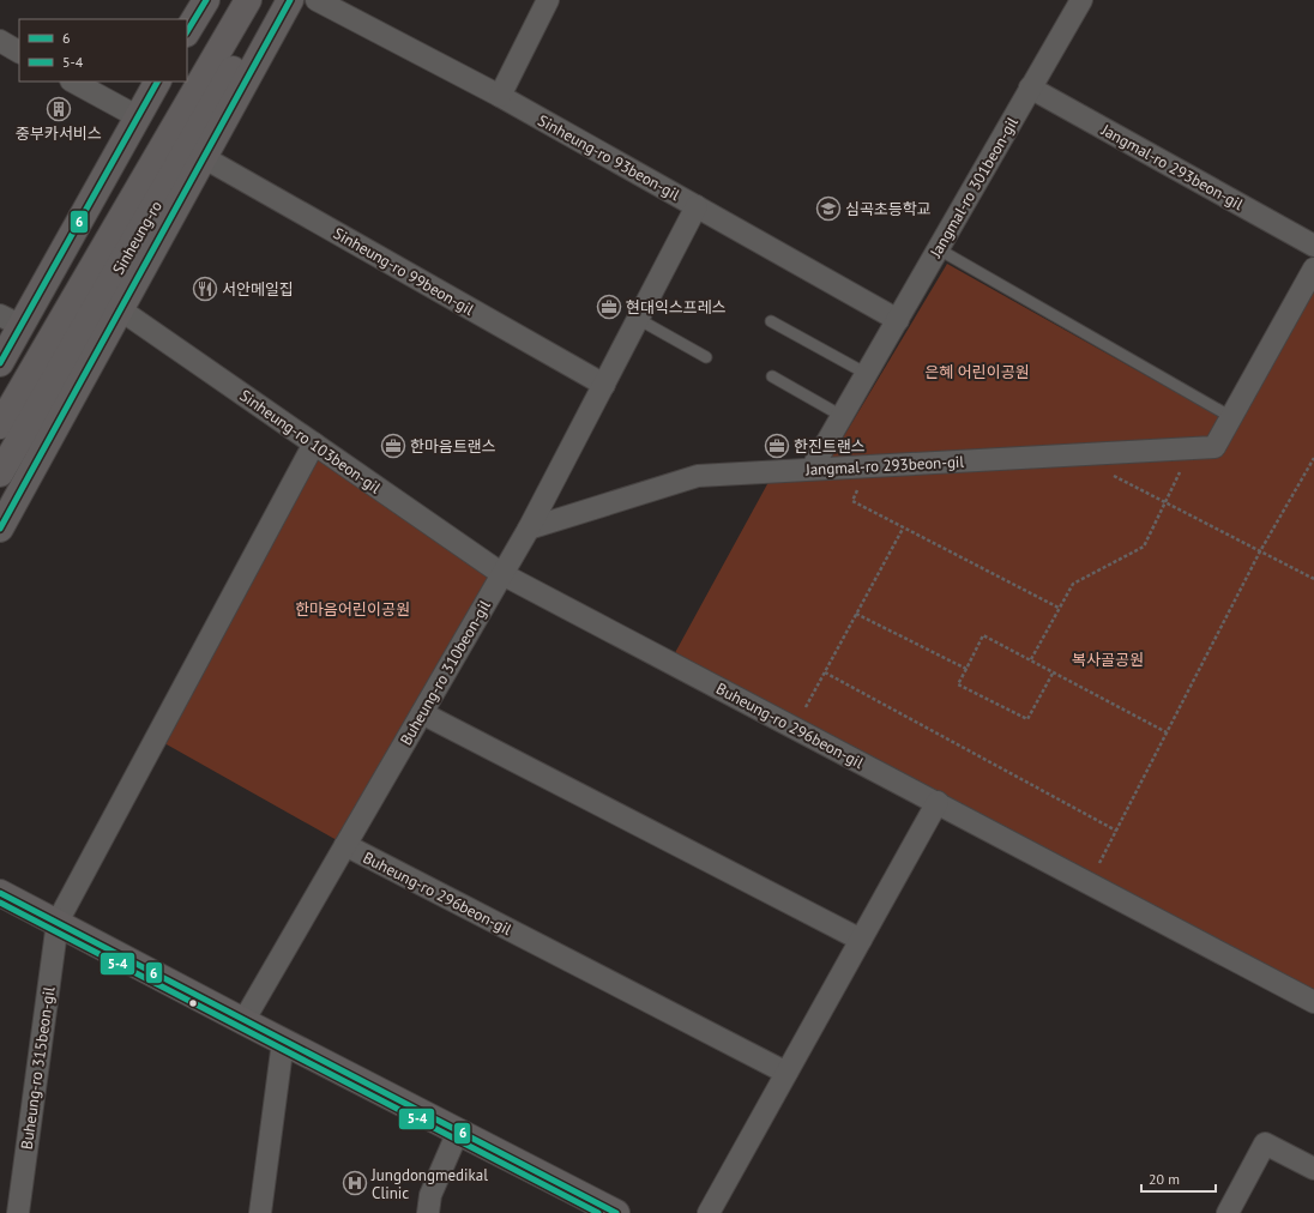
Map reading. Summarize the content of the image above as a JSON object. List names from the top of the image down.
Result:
{
  "streets": {
    "street": [
      "Sinheung-ro 93beon-gil",
      "Jangmal-ro 293beon-gil",
      "Jangmal-ro 301beon-gil",
      "Sinheung-ro",
      "Sinheung-ro 99beon-gil",
      "Sinheung-ro 103beon-gil",
      "Buheung-ro 310beon-gil",
      "Buheung-ro 296beon-gil",
      "Buheung-ro 315beon-gil"
    ]
  },
  "crossings": [
    ["Sinheung-ro 93beon-gil", "Jangmal-ro 301beon-gil"],
    ["Sinheung-ro 93beon-gil", "Buheung-ro 310beon-gil"],
    ["Jangmal-ro 293beon-gil", "Jangmal-ro 301beon-gil"],
    ["Jangmal-ro 293beon-gil", "Buheung-ro 310beon-gil"],
    ["Sinheung-ro", "Sinheung-ro 99beon-gil"],
    ["Sinheung-ro", "Sinheung-ro 103beon-gil"],
    ["Sinheung-ro 99beon-gil", "Buheung-ro 310beon-gil"],
    ["Sinheung-ro 103beon-gil", "Buheung-ro 310beon-gil"],
    ["Sinheung-ro 103beon-gil", "Buheung-ro 296beon-gil"],
    ["Buheung-ro 310beon-gil", "Buheung-ro 296beon-gil"]
  ],
  "parks": ["은혜 어린이공원", "한마음어린이공원", "복사골공원"],
  "places": {
    "building": ["중부카서비스"],
    "school or university": ["심곡초등학교"],
    "restaurant": ["서안메일집"],
    "office": ["현대익스프레스", "한마음트랜스", "한진트랜스"],
    "hospital": ["Jungdongmedikal Clinic"]
  },
  "lines": ["transit line 6", "transit line 5-4"],
  "legend": ["6", "5-4"],
  "scale_bar": "20 m"
}
